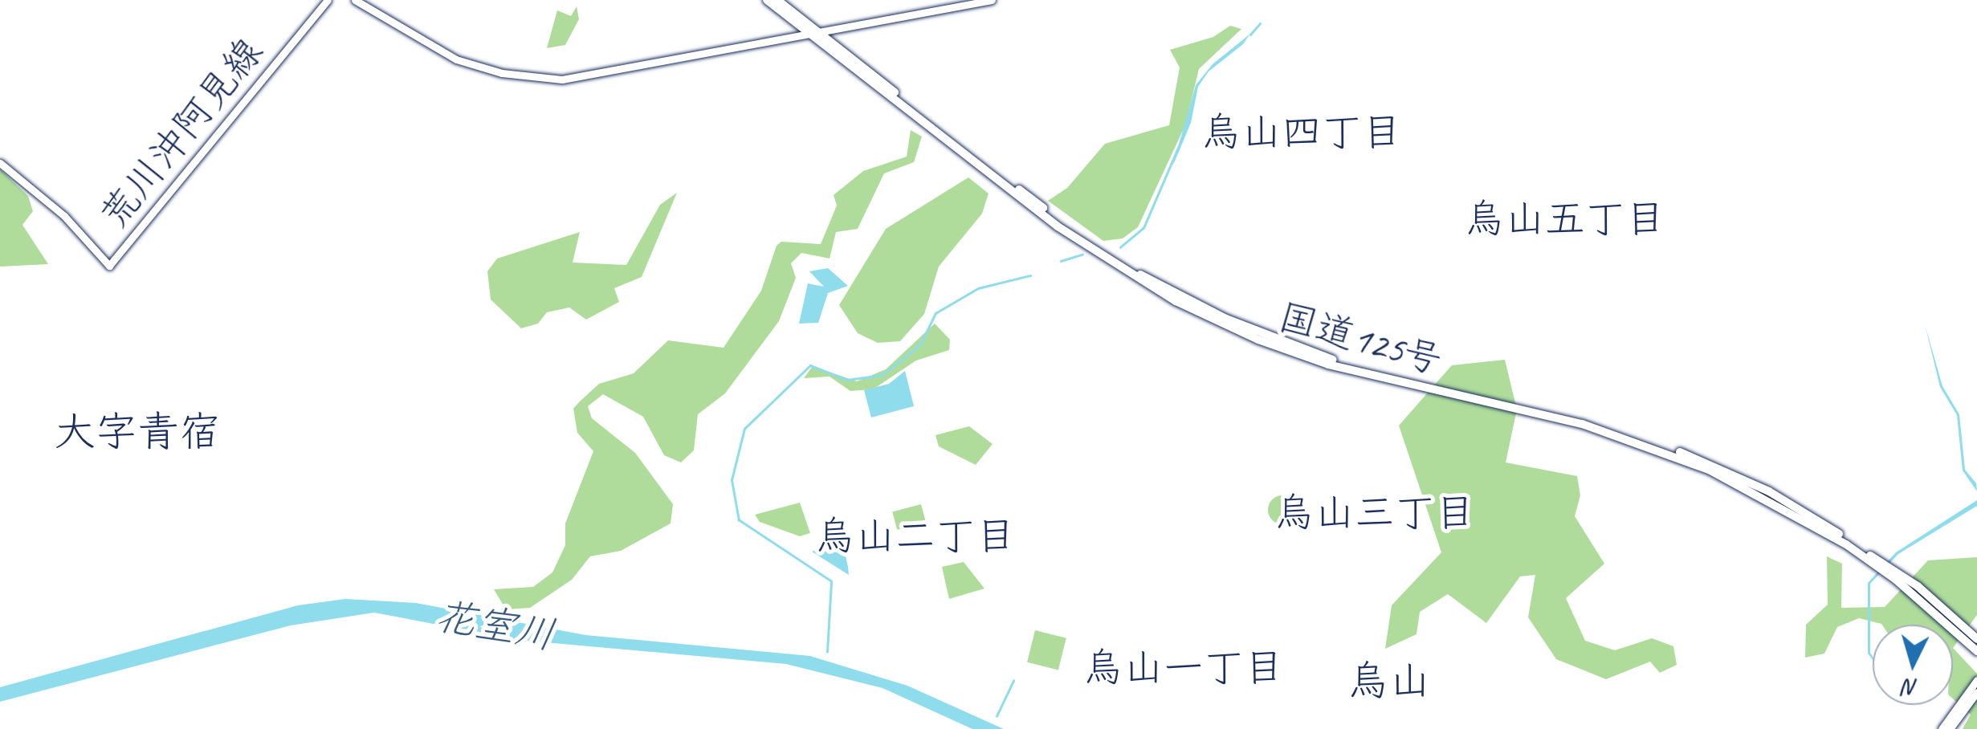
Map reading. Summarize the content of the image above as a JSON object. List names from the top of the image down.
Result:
{
  "streets": {
    "highway": ["国道125号"],
    "main road": ["荒川沖阿見線"]
  },
  "districts": [
    "烏山四丁目",
    "烏山五丁目",
    "大字青宿",
    "烏山三丁目",
    "烏山二丁目",
    "烏山一丁目",
    "烏山"
  ],
  "water": ["花室川"],
  "north": "bottom"
}
